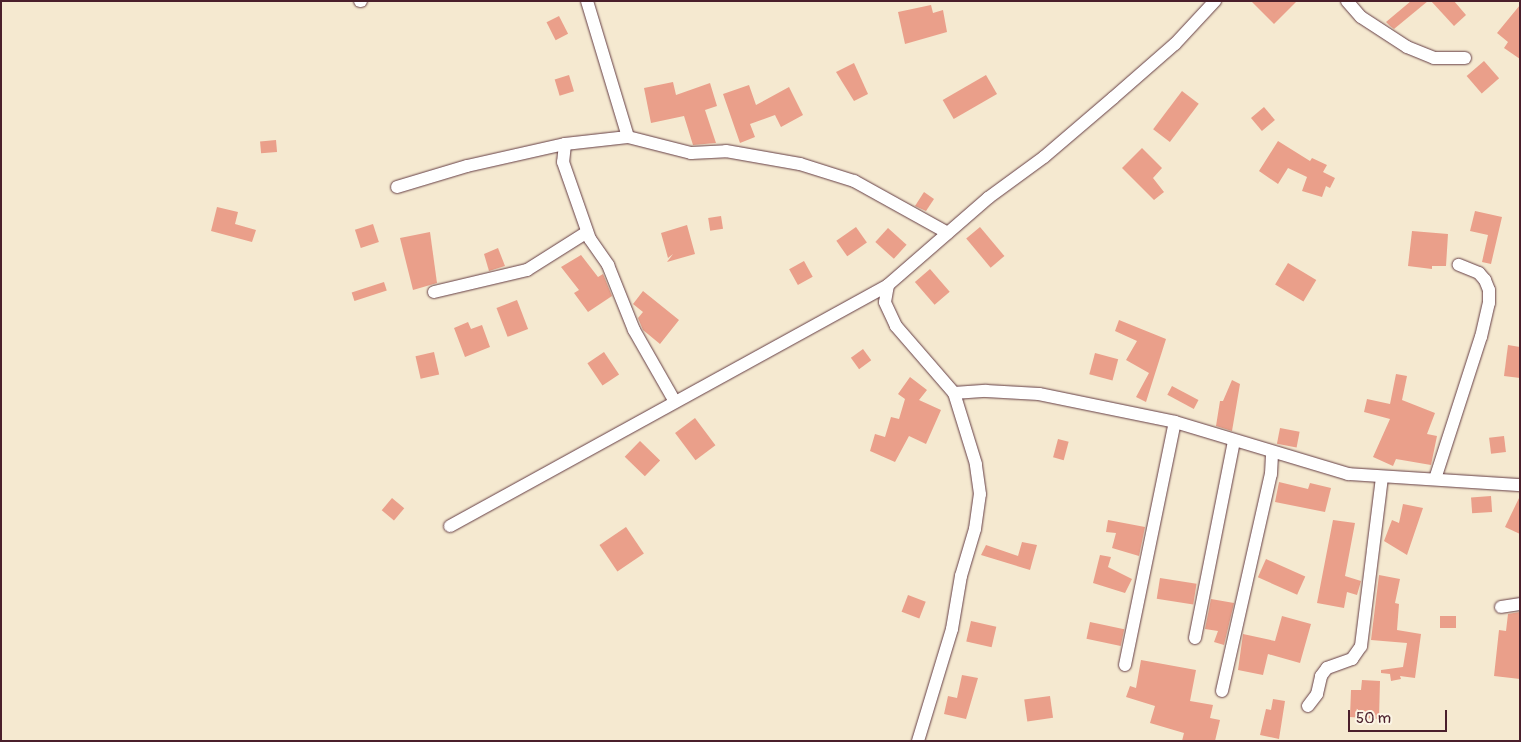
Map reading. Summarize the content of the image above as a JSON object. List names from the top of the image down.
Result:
{
  "scale_bar": "50 m"
}
